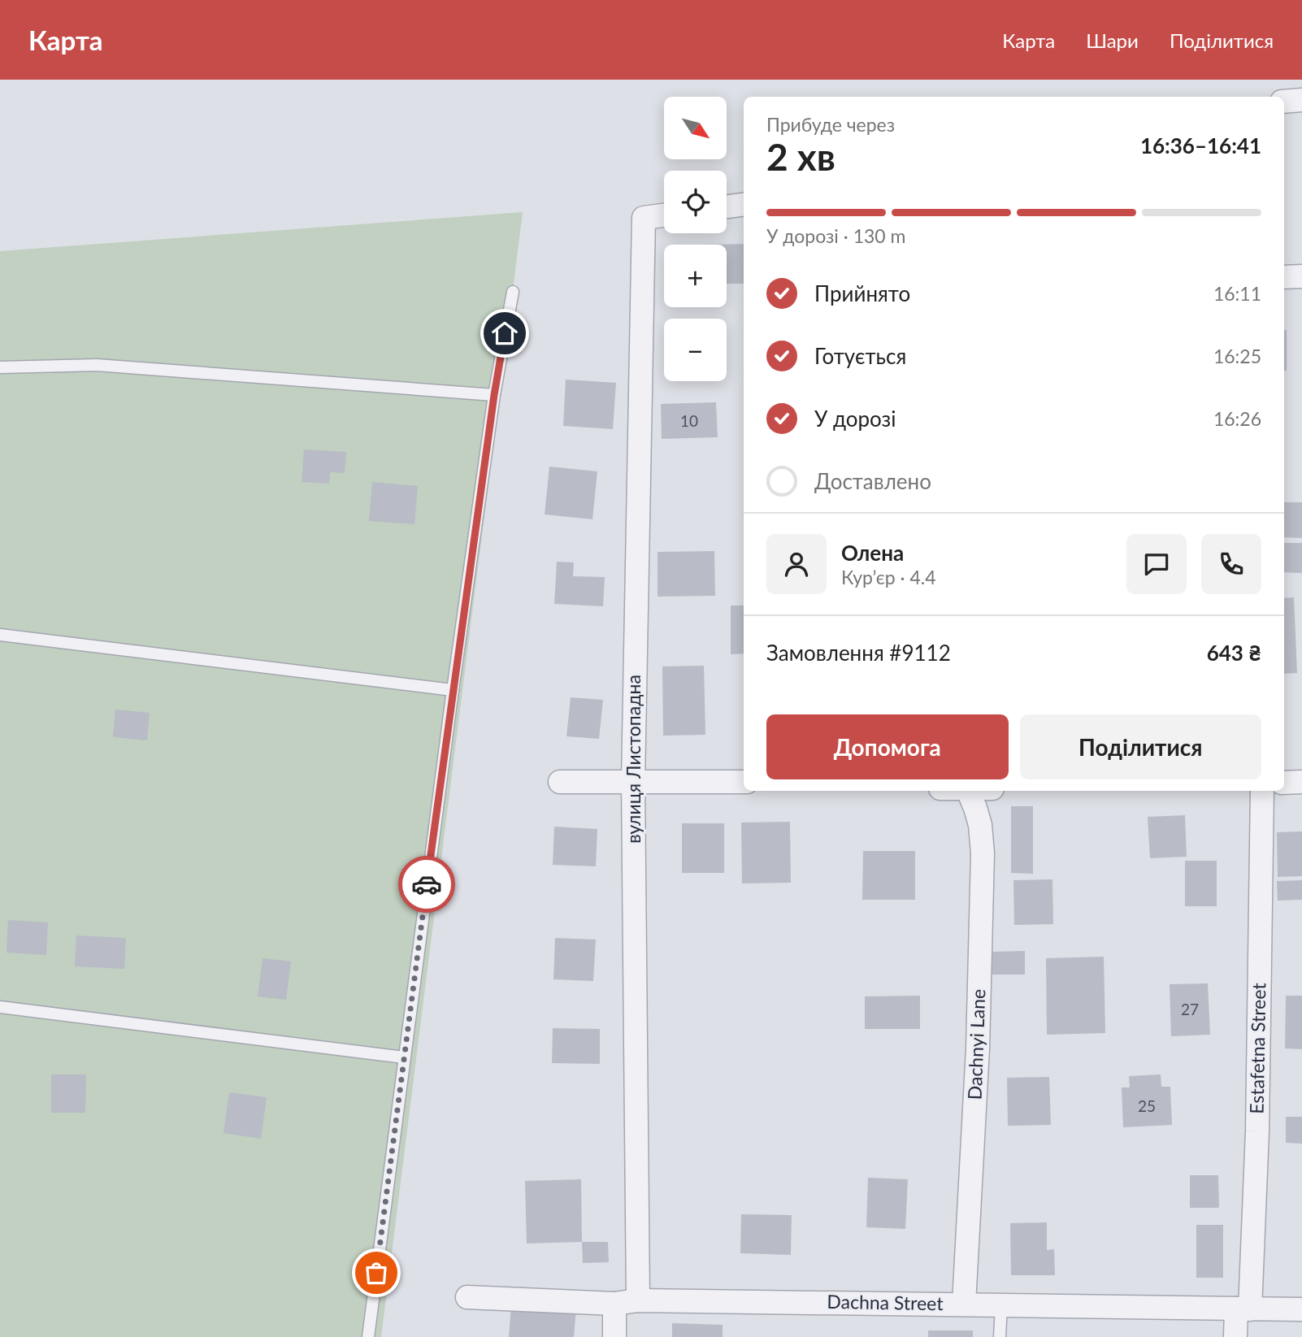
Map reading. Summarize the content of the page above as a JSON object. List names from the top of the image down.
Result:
{
  "streets": {
    "street": [
      "вулиця Листопадна",
      "Dachnyi Lane",
      "Estafetna Street",
      "Dachna Street"
    ]
  },
  "crossings": [
    ["вулиця Листопадна", "Dachna Street"],
    ["Dachnyi Lane", "Dachna Street"],
    ["Estafetna Street", "Dachna Street"]
  ],
  "house_numbers": ["10", "27", "25"],
  "north": "bottom right",
  "page": {
    "header": "Карта",
    "nav": ["Карта", "Шари", "Поділитися"],
    "map_buttons": ["+", "−"],
    "heading": ["2 хв", "Прибуде через", "16:36–16:41"],
    "panel": [
      "Олена",
      "Кур’єр · 4.4",
      "Замовлення #9112",
      "643 ₴"
    ],
    "bar": "У дорозі · 130 m",
    "list": [
      ["Прийнято", "16:11"],
      ["Готується", "16:25"],
      ["У дорозі", "16:26"],
      "Доставлено"
    ],
    "buttons": ["Допомога", "Поділитися"]
  }
}
